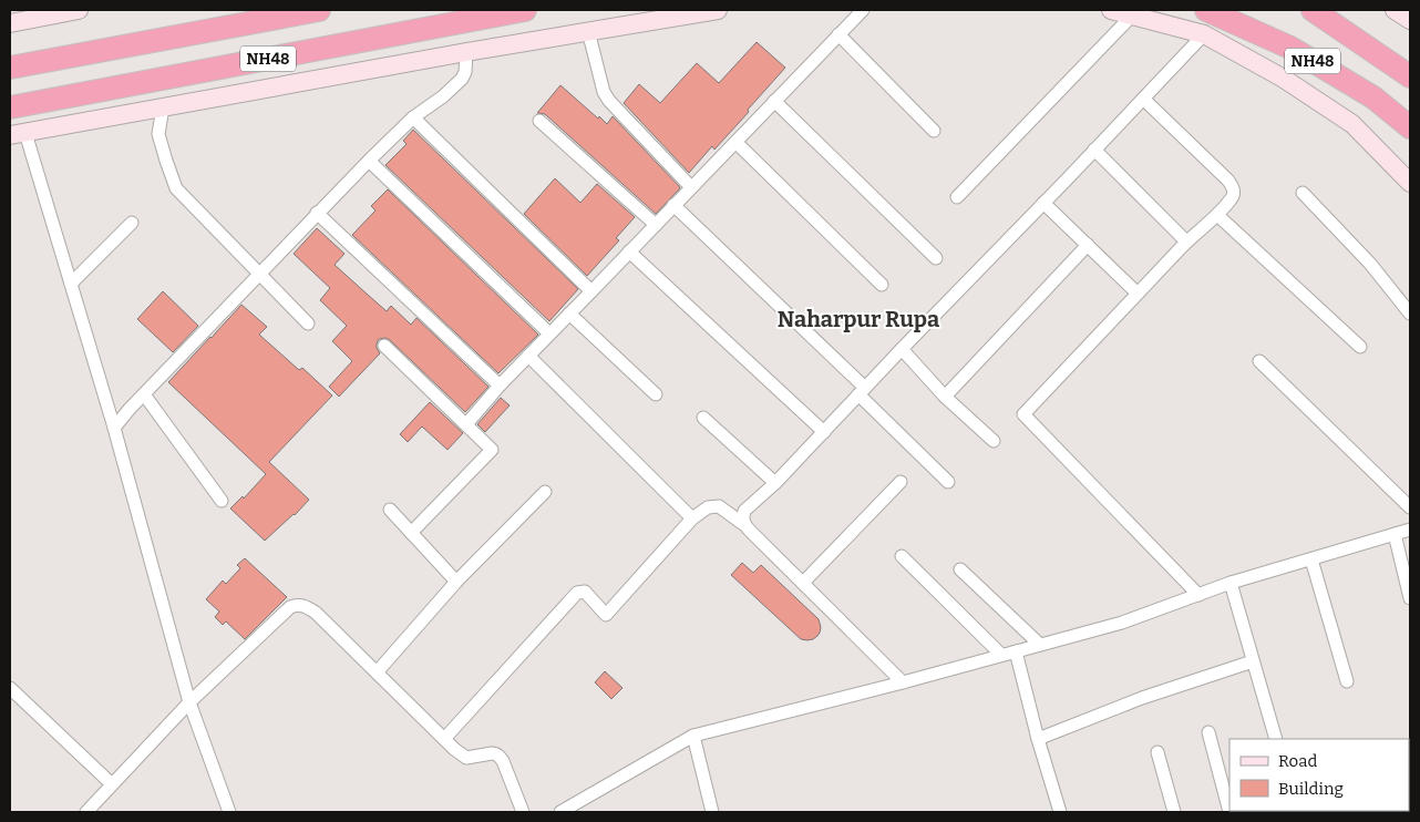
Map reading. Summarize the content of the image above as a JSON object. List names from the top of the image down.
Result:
{
  "streets": {
    "highway": ["NH48"]
  },
  "districts": ["Naharpur Rupa"],
  "legend": ["Road", "Building"]
}
